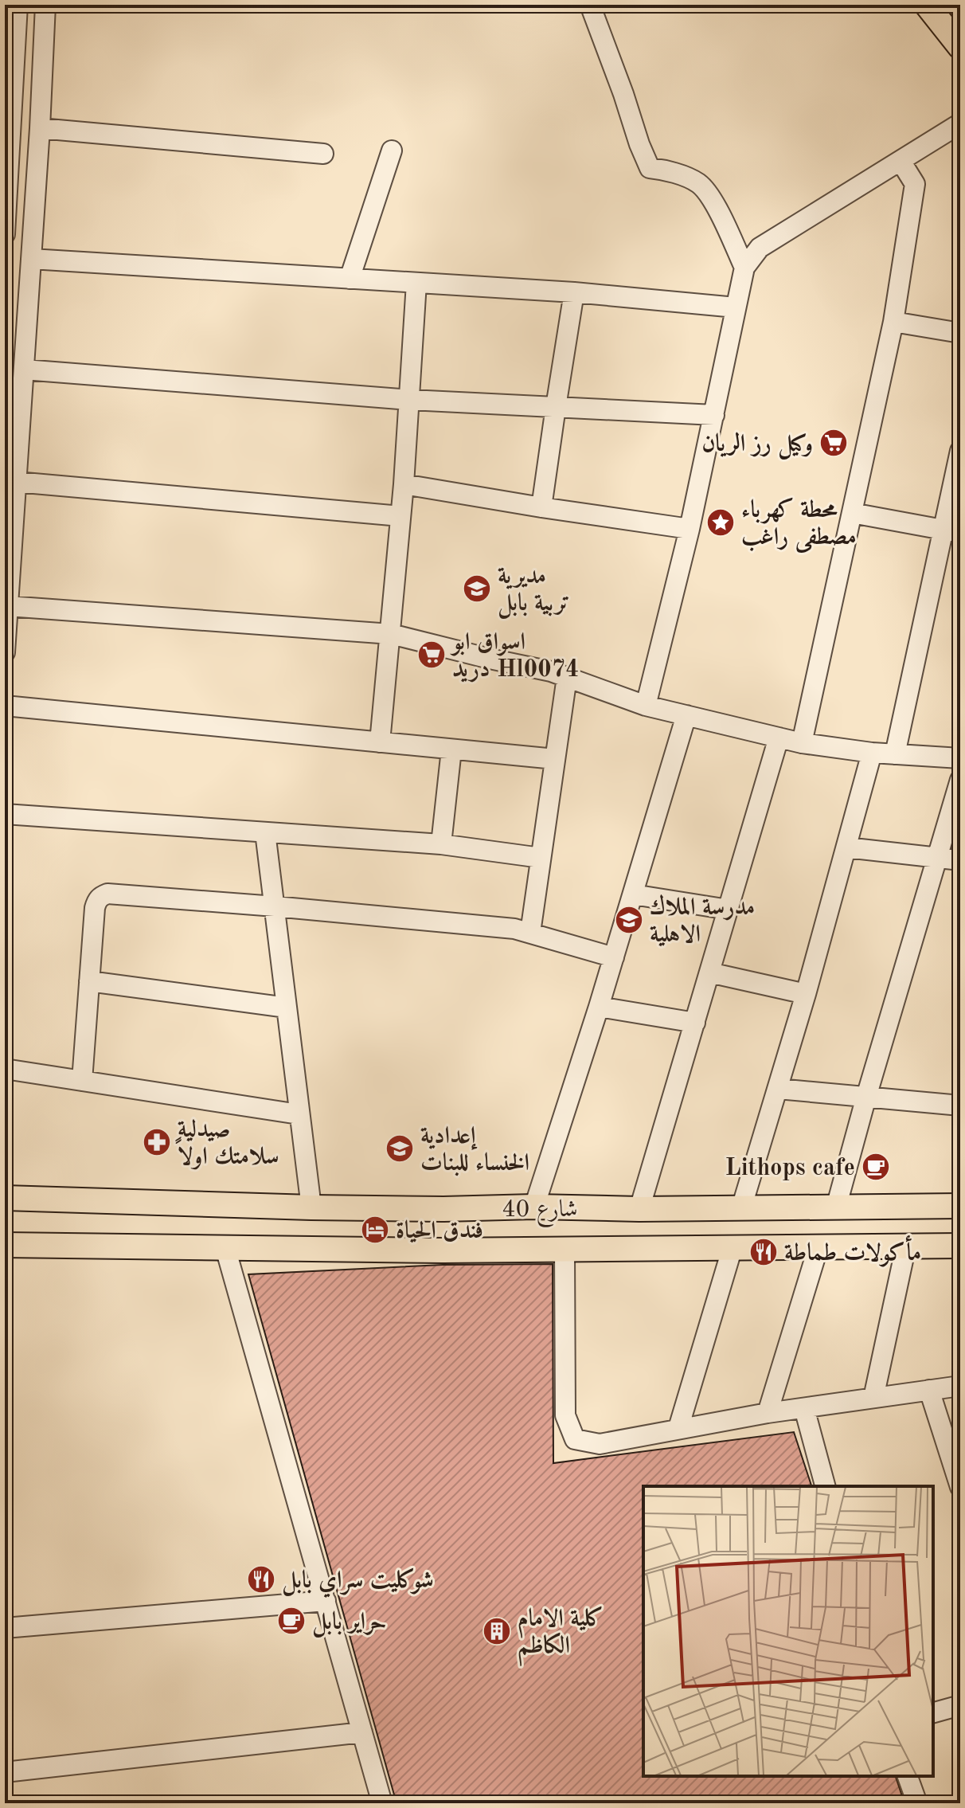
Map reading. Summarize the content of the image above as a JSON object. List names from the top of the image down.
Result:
{
  "streets": {
    "main road": ["شارع 40"]
  },
  "places": {
    "supermarket": ["وكيل رز الريان", "اسواق ابو دريد Hl0074"],
    "place": ["محطة كهرباء مصطفى راغب"],
    "school or university": ["مديرية تربية بابل", "مدرسة الملاك الاهلية", "إعدادية الخنساء للبنات"],
    "pharmacy": ["صيدلية سلامتك اولاً"],
    "cafe": ["Lithops cafe", "حراير بابل"],
    "hotel": ["فندق الحياة"],
    "restaurant": ["مأكولات طماطة", "شوكليت سراي بابل"],
    "building": ["كلية الامام الكاظم"]
  }
}
